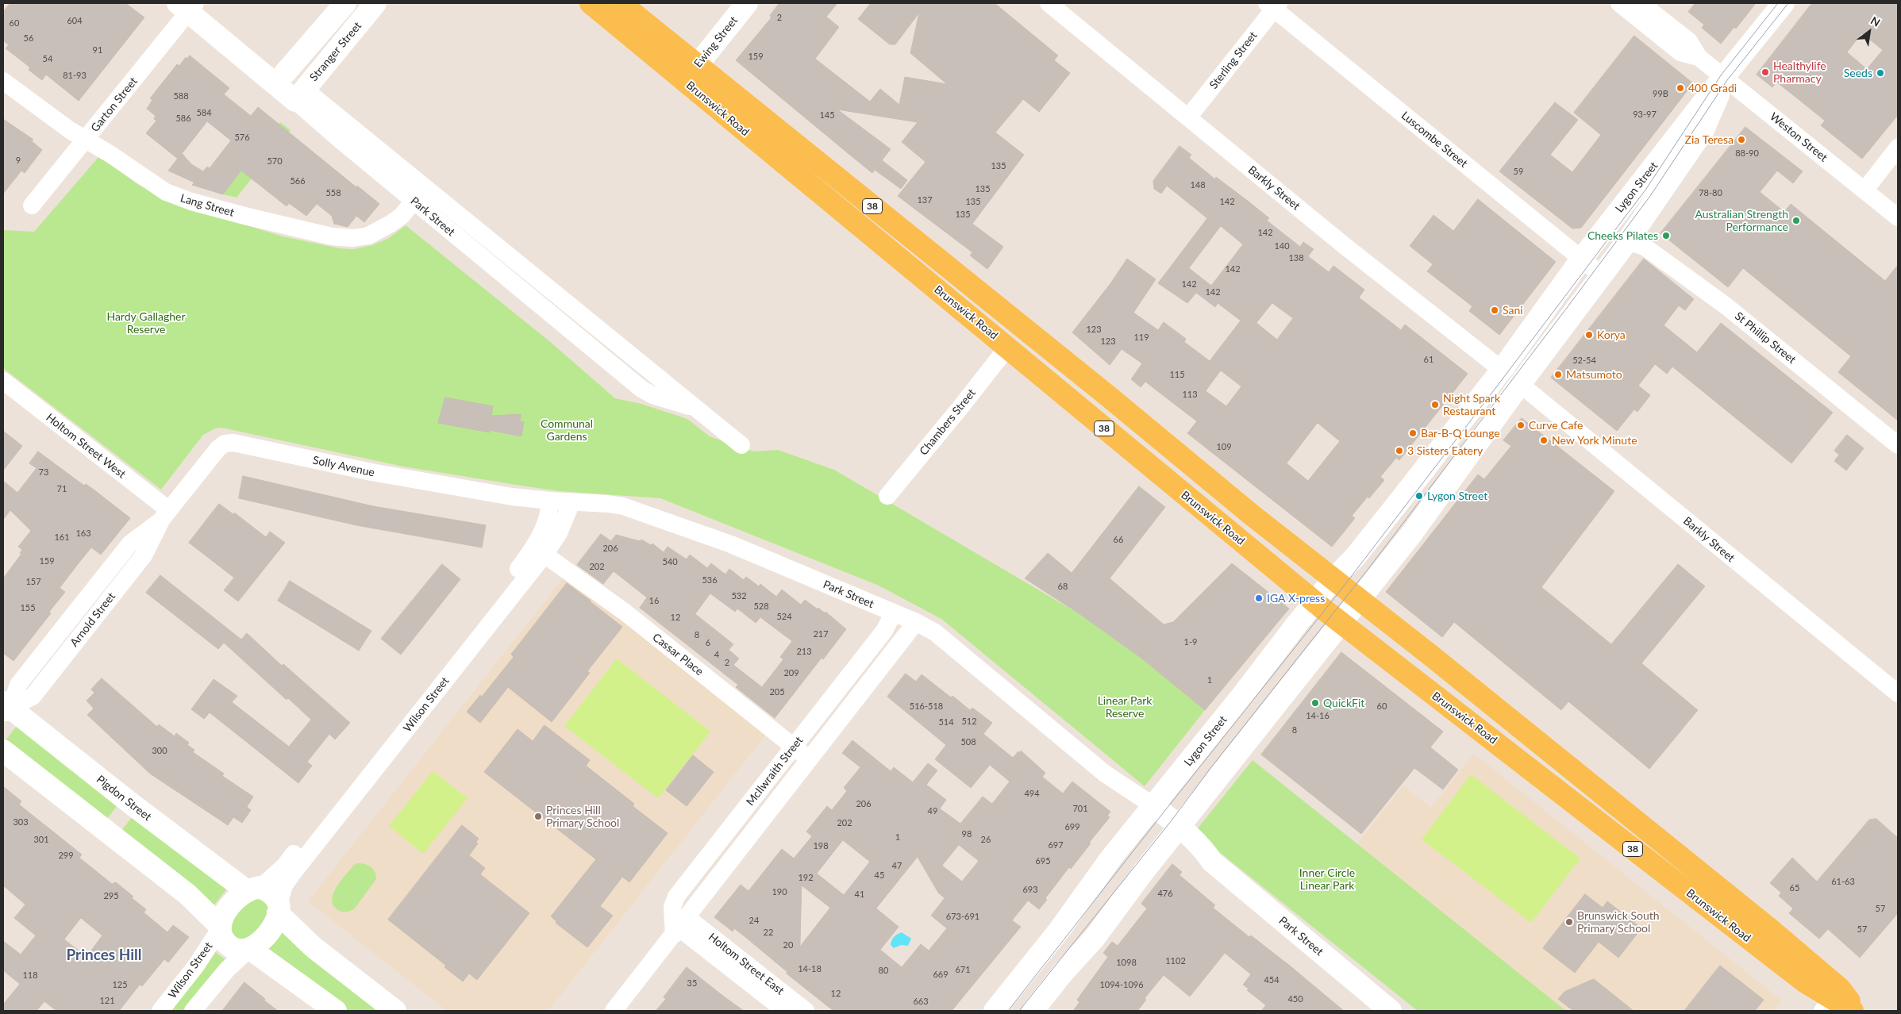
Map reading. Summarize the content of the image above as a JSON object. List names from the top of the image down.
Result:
{
  "streets": {
    "main road": ["Brunswick Road", "38"],
    "street": [
      "Ewing Street",
      "Stranger Street",
      "Sterling Street",
      "Garton Street",
      "Weston Street",
      "Luscombe Street",
      "Lygon Street",
      "Barkly Street",
      "Lang Street",
      "Park Street",
      "St Phillip Street",
      "Chambers Street",
      "Holtom Street West",
      "Solly Avenue",
      "Arnold Street",
      "Cassar Place",
      "Wilson Street",
      "McIlwraith Street",
      "Pigdon Street",
      "Holtom Street East"
    ]
  },
  "crossings": [
    ["Ewing Street", "Brunswick Road"],
    ["Stranger Street", "Park Street"],
    ["Sterling Street", "Luscombe Street"],
    ["Sterling Street", "Barkly Street"],
    ["Garton Street", "Lang Street"],
    ["Garton Street", "Park Street"],
    ["Brunswick Road", "Lygon Street"],
    ["Brunswick Road", "Chambers Street"],
    ["Weston Street", "Lygon Street"],
    ["Luscombe Street", "Lygon Street"],
    ["Lygon Street", "Barkly Street"],
    ["Lygon Street", "Park Street"],
    ["Lygon Street", "St Phillip Street"],
    ["Lang Street", "Park Street"],
    ["Park Street", "Solly Avenue"],
    ["Park Street", "Wilson Street"],
    ["Park Street", "McIlwraith Street"],
    ["Holtom Street West", "Solly Avenue"],
    ["Holtom Street West", "Arnold Street"],
    ["Solly Avenue", "Arnold Street"],
    ["Solly Avenue", "Wilson Street"],
    ["Arnold Street", "Pigdon Street"],
    ["Cassar Place", "Wilson Street"],
    ["Cassar Place", "McIlwraith Street"],
    ["Wilson Street", "Pigdon Street"],
    ["McIlwraith Street", "Holtom Street East"]
  ],
  "districts": ["Princes Hill"],
  "parks": [
    "Hardy Gallagher Reserve",
    "Communal Gardens",
    "Linear Park Reserve",
    "Inner Circle Linear Park"
  ],
  "places": [
    "Healthylife Pharmacy",
    "Seeds",
    "400 Gradi",
    "Zia Teresa",
    "Australian Strength Performance",
    "Cheeks Pilates",
    "Sani",
    "Korya",
    "Matsumoto",
    "Night Spark Restaurant",
    "Curve Cafe",
    "Bar-B-Q Lounge",
    "New York Minute",
    "3 Sisters Eatery",
    "Lygon Street",
    "IGA X-press",
    "QuickFit",
    "Princes Hill Primary School",
    "Brunswick South Primary School"
  ],
  "house_numbers": [
    "2",
    "604",
    "60",
    "56",
    "91",
    "159",
    "54",
    "81-93",
    "99B",
    "588",
    "584",
    "93-97",
    "145",
    "586",
    "576",
    "88-90",
    "9",
    "570",
    "135",
    "59",
    "566",
    "148",
    "135",
    "558",
    "78-80",
    "137",
    "135",
    "142",
    "135",
    "142",
    "140",
    "138",
    "142",
    "142",
    "142",
    "123",
    "119",
    "123",
    "61",
    "52-54",
    "115",
    "113",
    "109",
    "73",
    "71",
    "163",
    "161",
    "66",
    "206",
    "159",
    "540",
    "202",
    "536",
    "157",
    "68",
    "532",
    "16",
    "528",
    "155",
    "524",
    "12",
    "217",
    "8",
    "1-9",
    "6",
    "213",
    "4",
    "2",
    "209",
    "1",
    "205",
    "516-518",
    "60",
    "14-16",
    "512",
    "514",
    "8",
    "508",
    "300",
    "494",
    "206",
    "701",
    "49",
    "303",
    "202",
    "699",
    "98",
    "1",
    "301",
    "26",
    "697",
    "198",
    "299",
    "695",
    "47",
    "45",
    "192",
    "61-63",
    "65",
    "693",
    "190",
    "476",
    "41",
    "295",
    "57",
    "673-691",
    "24",
    "57",
    "22",
    "20",
    "1102",
    "1098",
    "14-18",
    "671",
    "80",
    "669",
    "118",
    "454",
    "35",
    "125",
    "1094-1096",
    "12",
    "450",
    "121",
    "663"
  ],
  "north": "top right"
}
